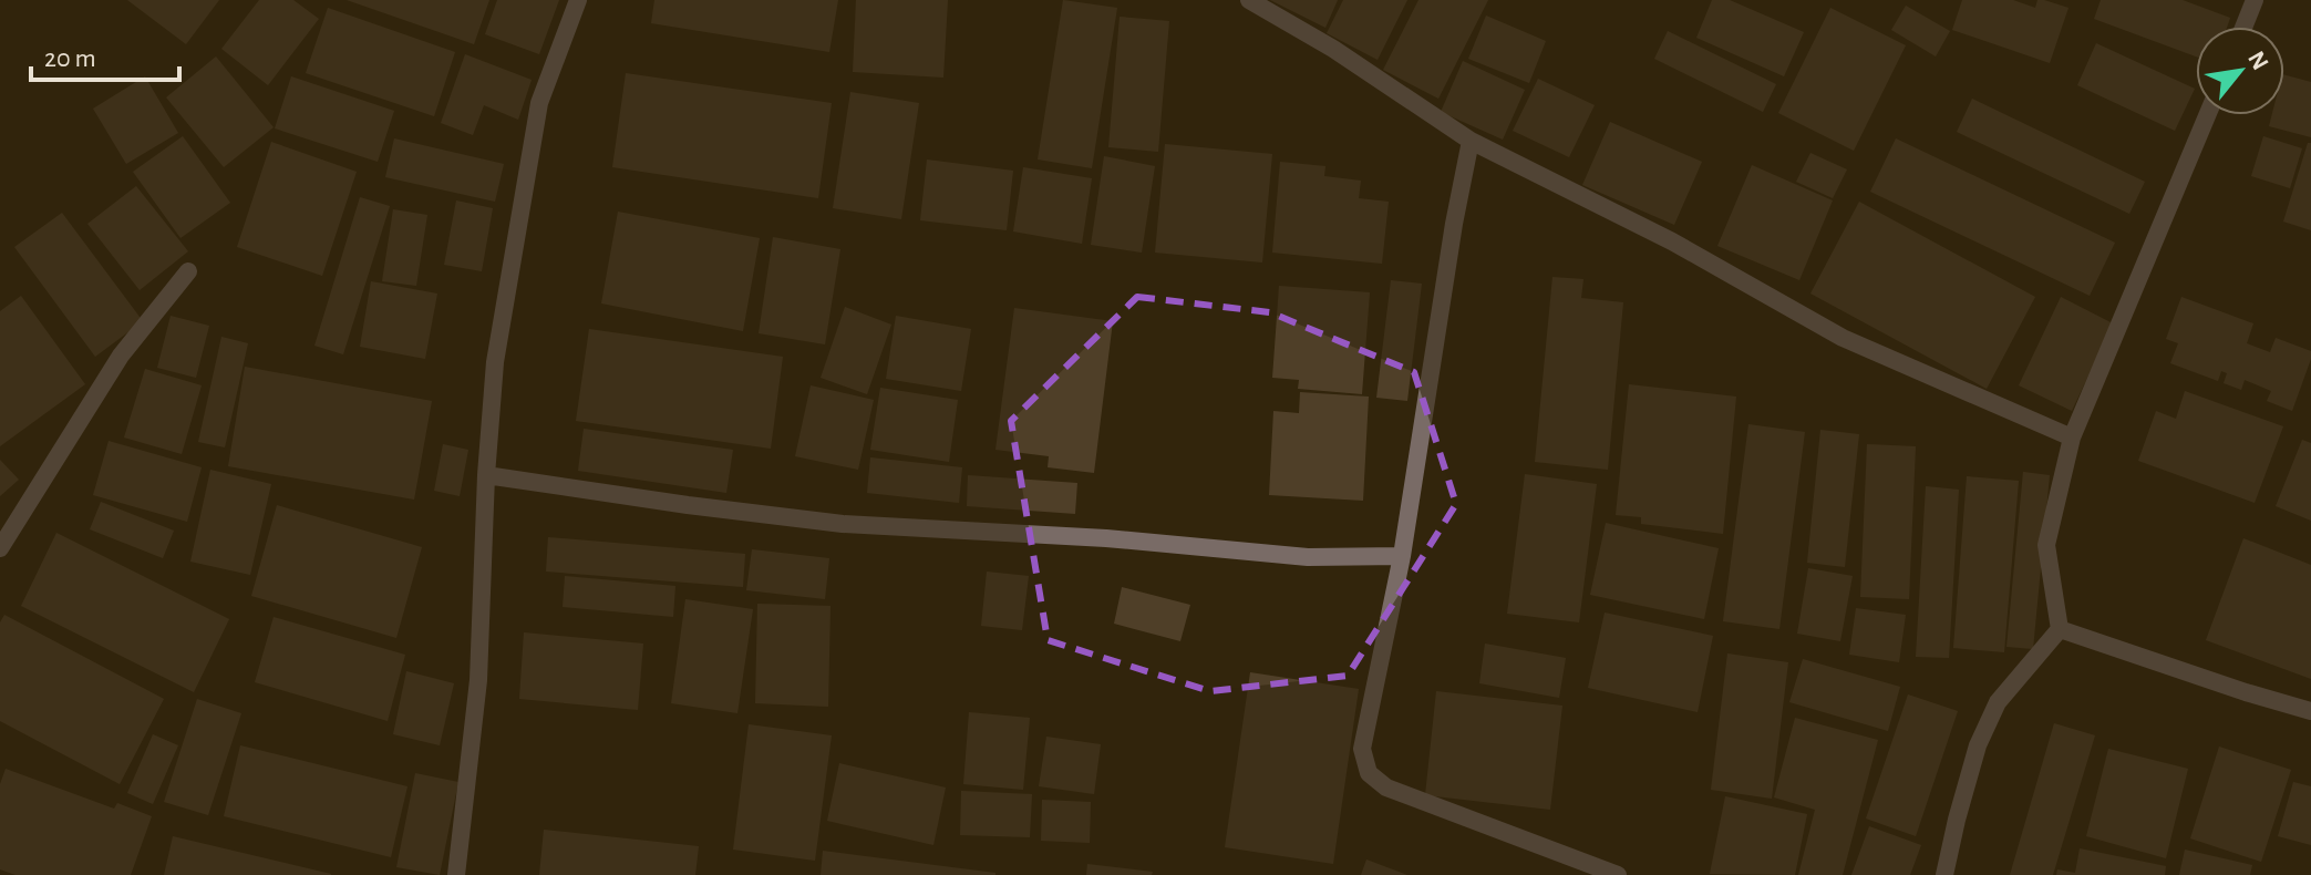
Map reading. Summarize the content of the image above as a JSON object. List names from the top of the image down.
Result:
{
  "scale_bar": "20 m",
  "north": "top right"
}
